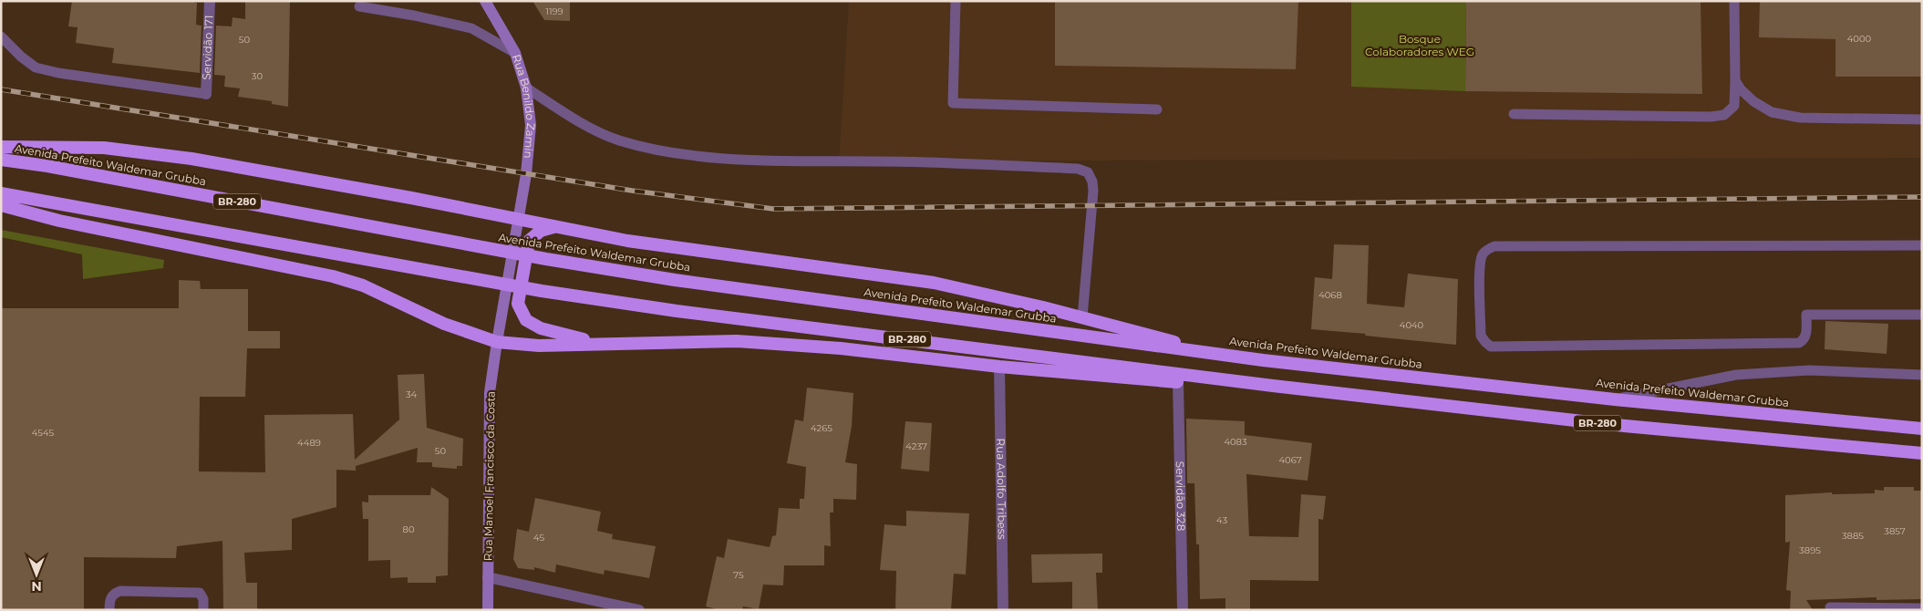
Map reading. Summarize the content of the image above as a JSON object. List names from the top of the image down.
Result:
{
  "streets": {
    "highway": ["Avenida Prefeito Waldemar Grubba", "BR-280"],
    "main road": ["Rua Benildo Zamin", "Rua Manoel Francisco da Costa"],
    "street": ["Servidão 171", "Rua Adolfo Tribess", "Servidão 328"]
  },
  "crossings": [
    ["Rua Benildo Zamin", "Rua Manoel Francisco da Costa"]
  ],
  "parks": ["Bosque Colaboradores WEG"],
  "house_numbers": [
    "1199",
    "4000",
    "50",
    "30",
    "4068",
    "4040",
    "34",
    "4265",
    "4545",
    "4083",
    "4489",
    "4237",
    "50",
    "4067",
    "43",
    "80",
    "3857",
    "3885",
    "45",
    "3895",
    "75"
  ],
  "north": "bottom"
}
